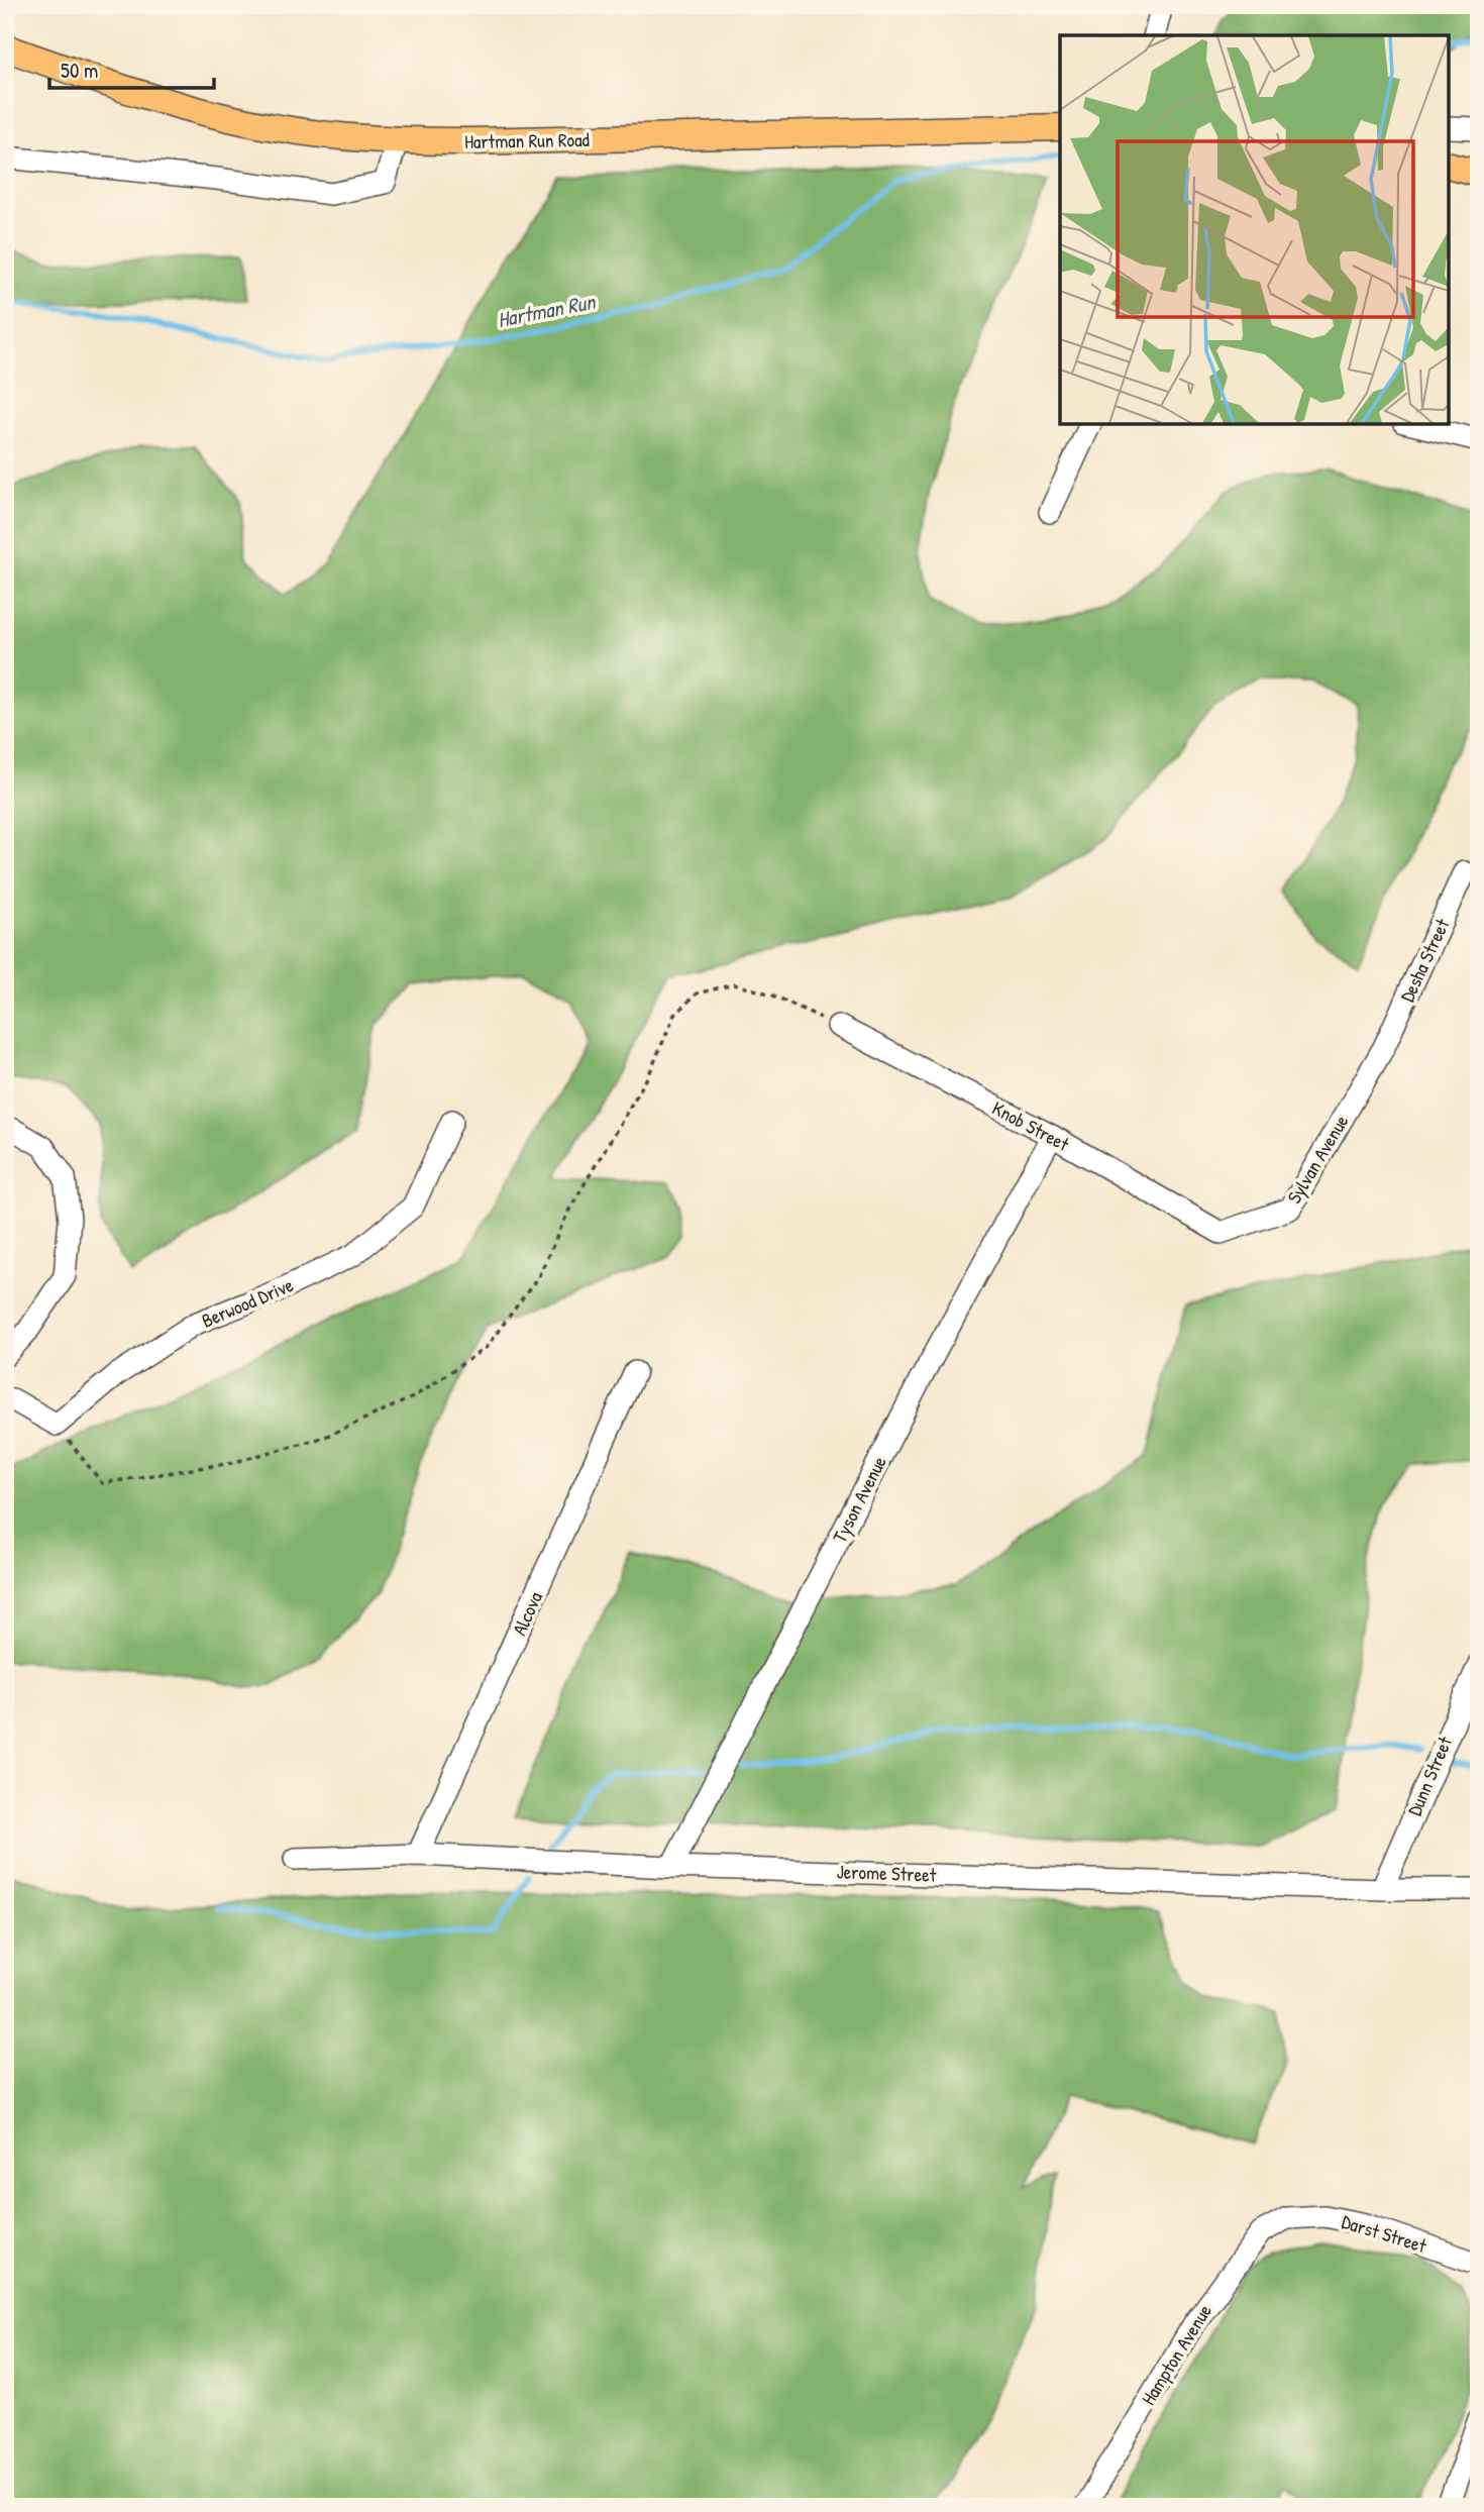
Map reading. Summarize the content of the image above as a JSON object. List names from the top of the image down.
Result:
{
  "streets": {
    "main road": ["Hartman Run Road"],
    "street": [
      "Desha Street",
      "Knob Street",
      "Sylvan Avenue",
      "Berwood Drive",
      "Tyson Avenue",
      "Alcova",
      "Dunn Street",
      "Jerome Street",
      "Darst Street",
      "Hampton Avenue"
    ]
  },
  "crossings": [
    ["Desha Street", "Sylvan Avenue"],
    ["Knob Street", "Sylvan Avenue"],
    ["Knob Street", "Tyson Avenue"],
    ["Tyson Avenue", "Jerome Street"],
    ["Alcova", "Jerome Street"],
    ["Dunn Street", "Jerome Street"],
    ["Darst Street", "Hampton Avenue"]
  ],
  "water": ["Hartman Run"],
  "scale_bar": "50 m"
}
